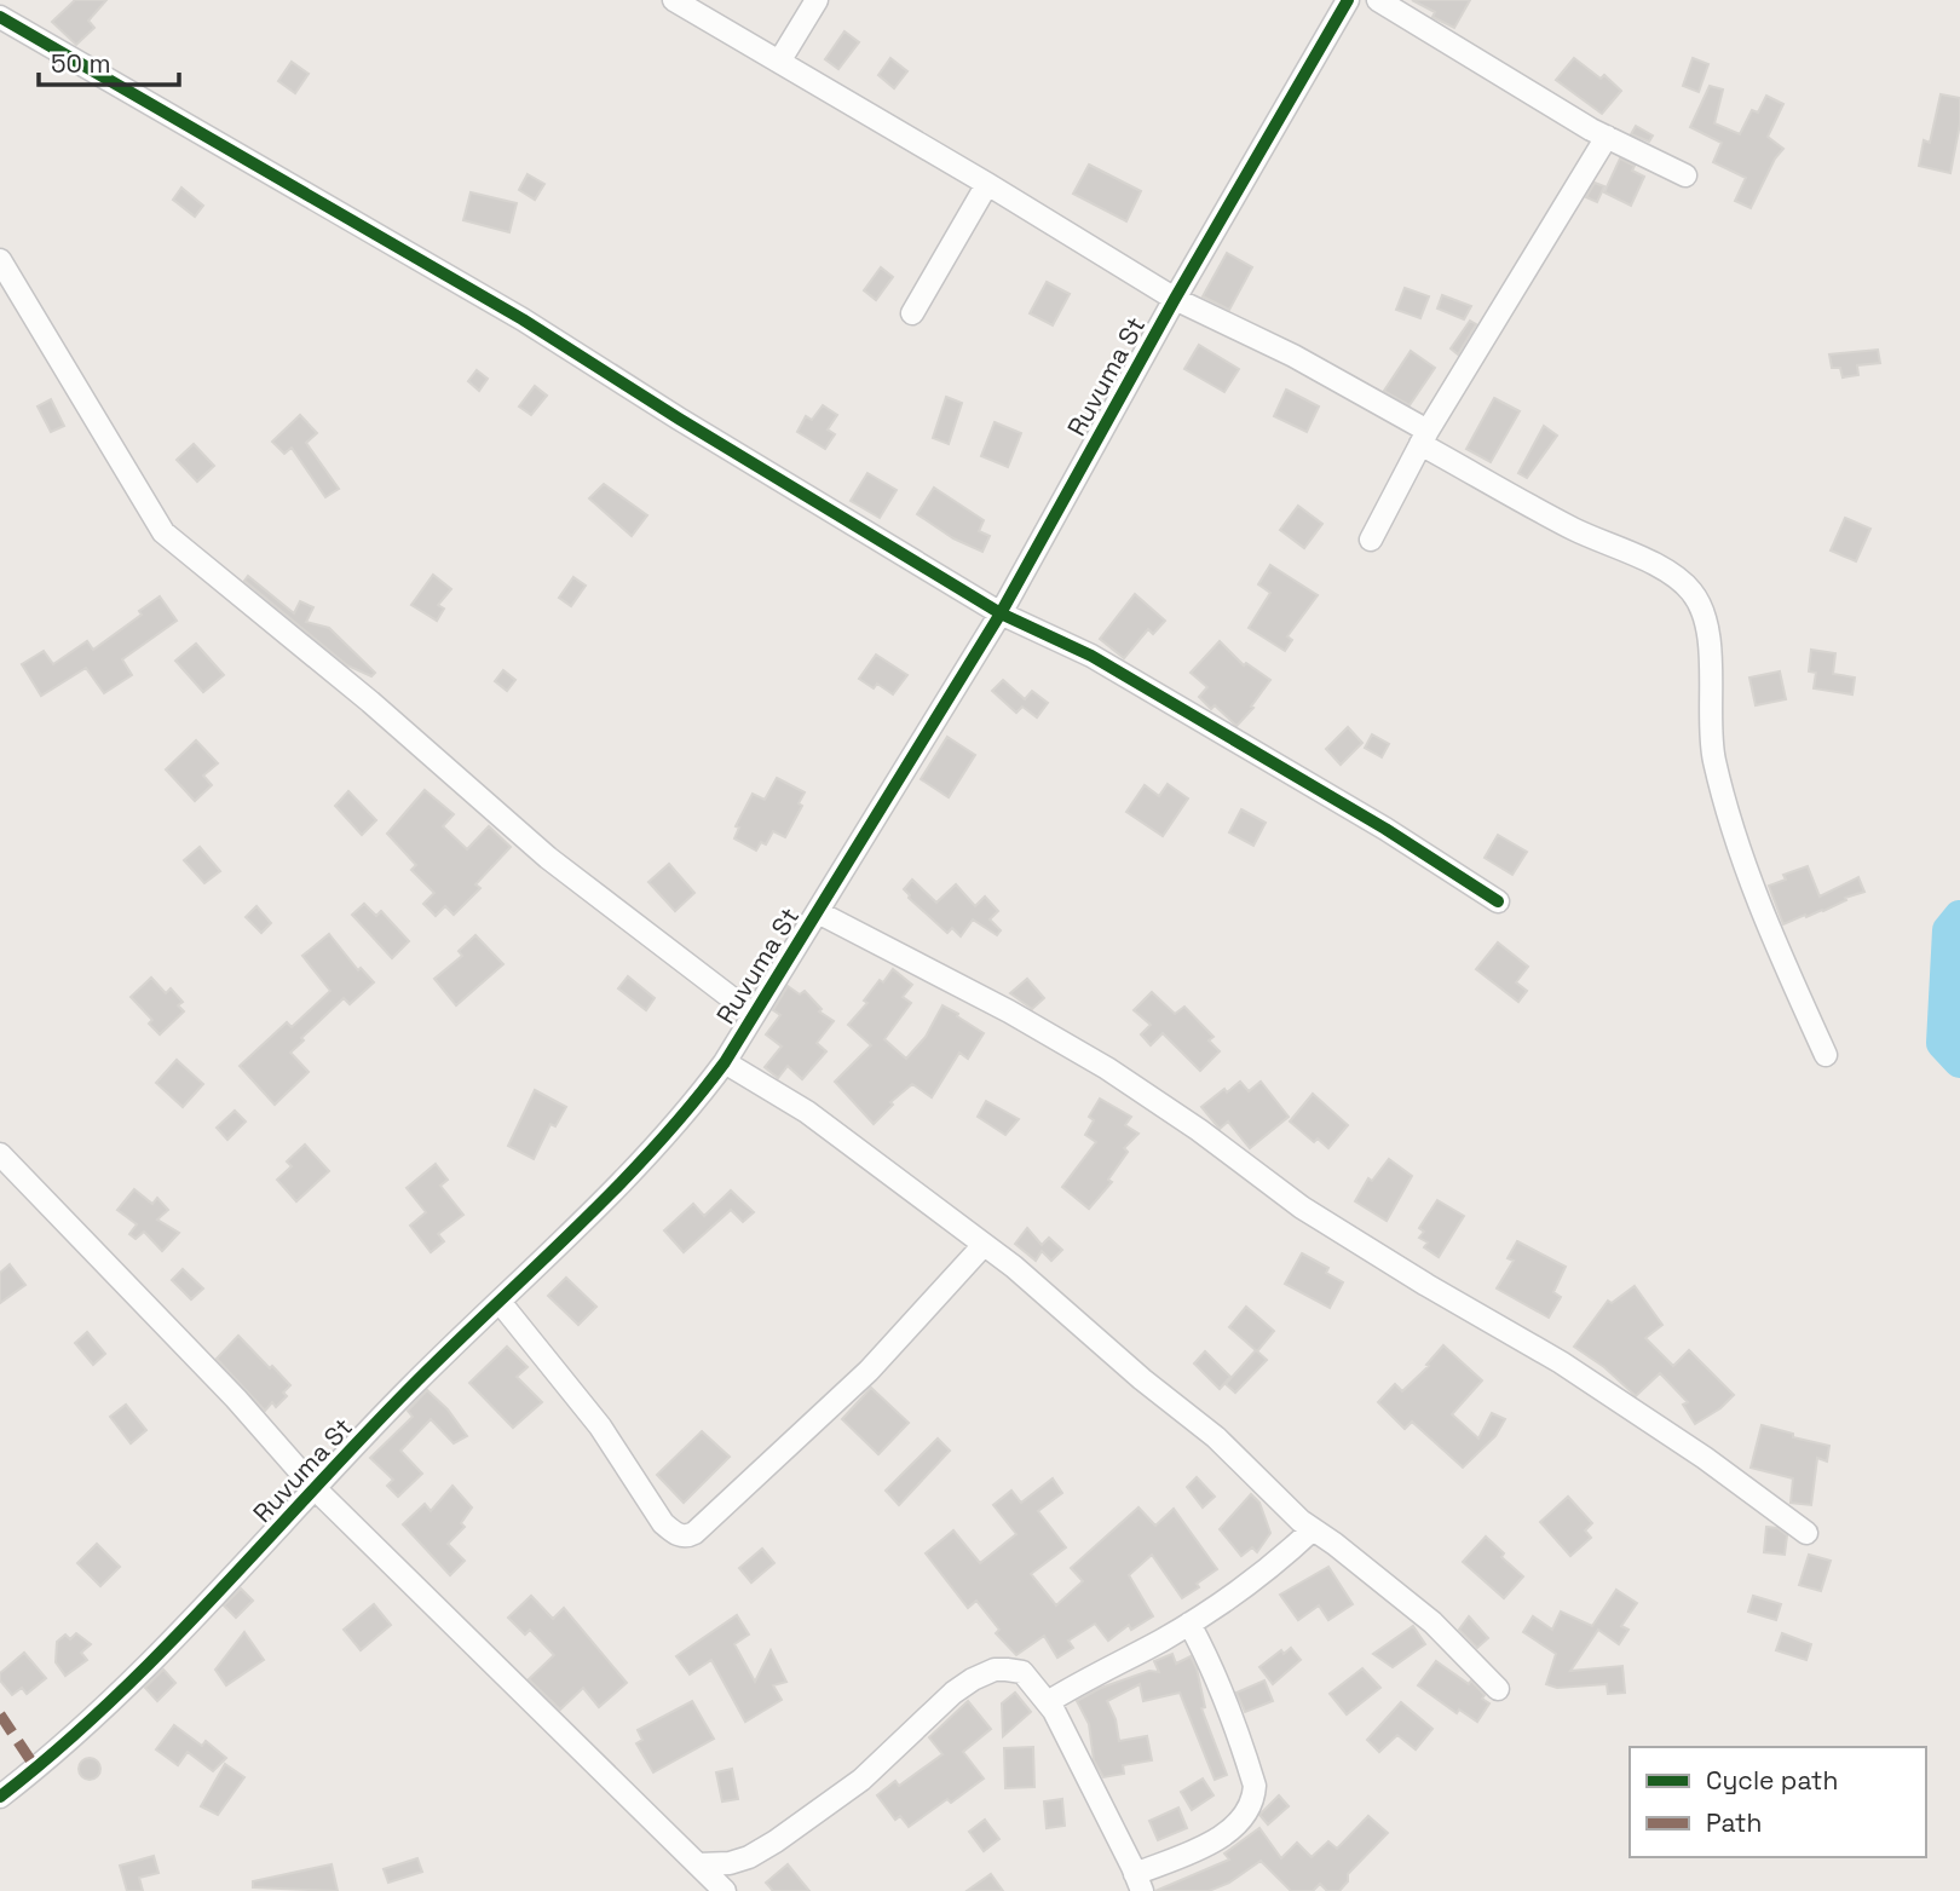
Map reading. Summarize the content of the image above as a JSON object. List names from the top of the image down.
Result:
{
  "streets": {
    "street": ["Ruvuma St"]
  },
  "legend": ["Cycle path", "Path"],
  "scale_bar": "50 m"
}
